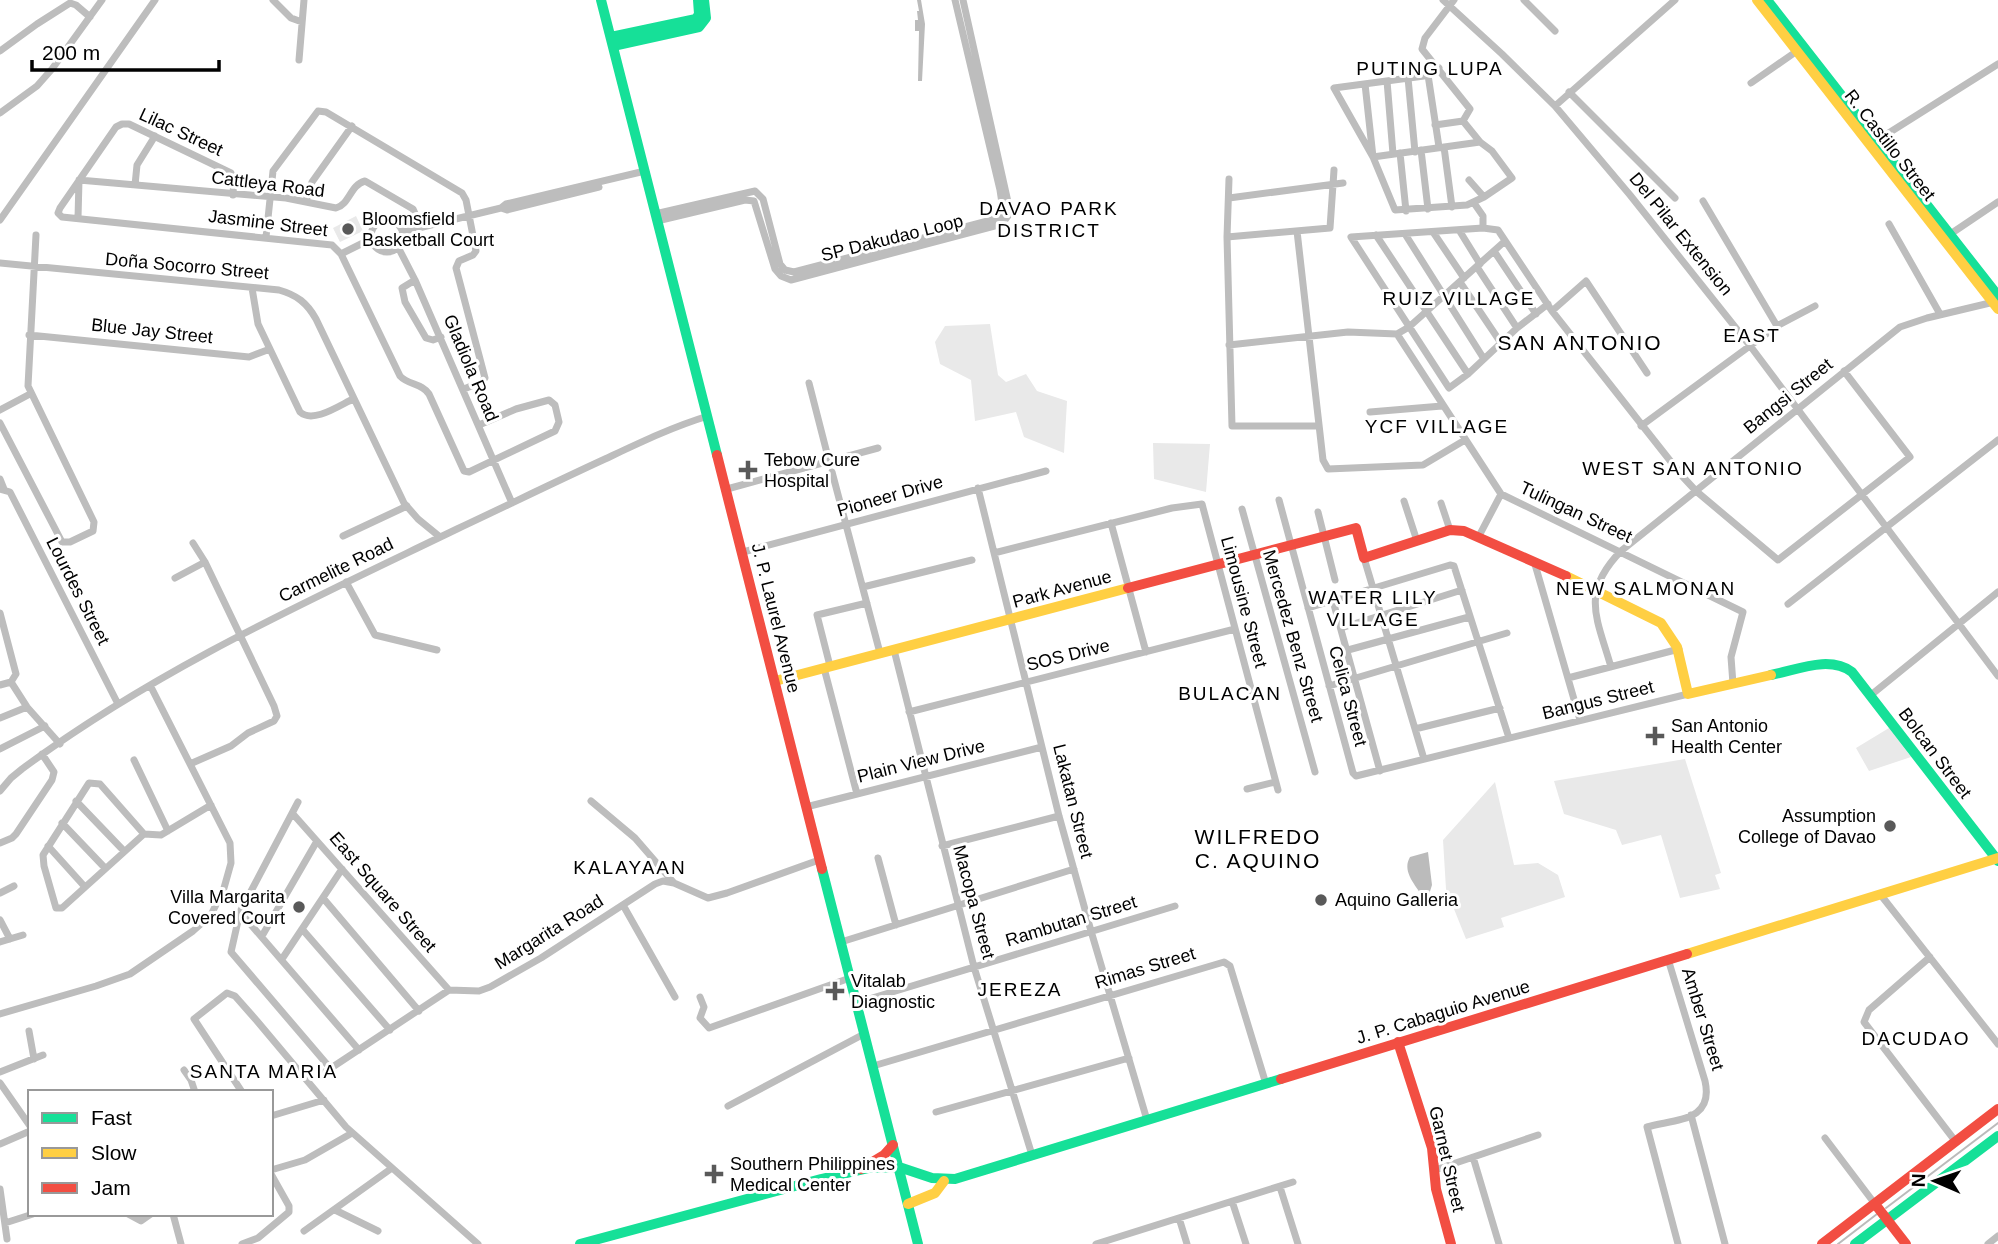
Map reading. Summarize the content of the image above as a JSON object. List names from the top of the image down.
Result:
{
  "streets": {
    "main road": [
      "R. Castillo Street",
      "Park Avenue",
      "J. P. Laurel Avenue",
      "Bangus Street",
      "Bolcan Street",
      "J. P. Cabaguio Avenue",
      "Garnet Street"
    ],
    "street": [
      "Lilac Street",
      "Cattleya Road",
      "Jasmine Street",
      "Del Pilar Extension",
      "SP Dakudao Loop",
      "Doña Socorro Street",
      "Blue Jay Street",
      "Gladiola Road",
      "Bangsi Street",
      "Pioneer Drive",
      "Tulingan Street",
      "Carmelite Road",
      "Lourdes Street",
      "Limousine Street",
      "Mercedez Benz Street",
      "SOS Drive",
      "Celica Street",
      "Plain View Drive",
      "Lakatan Street",
      "East Square Street",
      "Macopa Street",
      "Rambutan Street",
      "Margarita Road",
      "Rimas Street",
      "Amber Street"
    ]
  },
  "crossings": [
    ["Lilac Street", "Cattleya Road"],
    ["Lilac Street", "Jasmine Street"],
    ["R. Castillo Street", "Bangsi Street"],
    ["Jasmine Street", "Gladiola Road"],
    ["Del Pilar Extension", "Bangsi Street"],
    ["SP Dakudao Loop", "J. P. Laurel Avenue"],
    ["Doña Socorro Street", "Carmelite Road"],
    ["Gladiola Road", "Carmelite Road"],
    ["Bangsi Street", "Tulingan Street"],
    ["Pioneer Drive", "J. P. Laurel Avenue"],
    ["Pioneer Drive", "Lakatan Street"],
    ["Tulingan Street", "Bangus Street"],
    ["Carmelite Road", "Lourdes Street"],
    ["Carmelite Road", "J. P. Laurel Avenue"],
    ["Park Avenue", "Limousine Street"],
    ["Park Avenue", "J. P. Laurel Avenue"],
    ["Park Avenue", "Mercedez Benz Street"],
    ["Park Avenue", "Celica Street"],
    ["Park Avenue", "Lakatan Street"],
    ["Park Avenue", "Macopa Street"],
    ["Limousine Street", "SOS Drive"],
    ["J. P. Laurel Avenue", "Plain View Drive"],
    ["J. P. Laurel Avenue", "Rambutan Street"],
    ["J. P. Laurel Avenue", "Rimas Street"],
    ["SOS Drive", "Lakatan Street"],
    ["SOS Drive", "Macopa Street"],
    ["Celica Street", "Bangus Street"],
    ["Bangus Street", "Bolcan Street"],
    ["Bolcan Street", "J. P. Cabaguio Avenue"],
    ["Plain View Drive", "Lakatan Street"],
    ["Plain View Drive", "Macopa Street"],
    ["Lakatan Street", "Rambutan Street"],
    ["Lakatan Street", "Rimas Street"],
    ["Lakatan Street", "J. P. Cabaguio Avenue"],
    ["East Square Street", "Margarita Road"],
    ["Macopa Street", "Rambutan Street"],
    ["Macopa Street", "Rimas Street"],
    ["Macopa Street", "J. P. Cabaguio Avenue"],
    ["Rimas Street", "J. P. Cabaguio Avenue"],
    ["J. P. Cabaguio Avenue", "Amber Street"],
    ["J. P. Cabaguio Avenue", "Garnet Street"]
  ],
  "districts": [
    "PUTING LUPA",
    "DAVAO PARK DISTRICT",
    "RUIZ VILLAGE",
    "EAST",
    "SAN ANTONIO",
    "YCF VILLAGE",
    "WEST SAN ANTONIO",
    "NEW SALMONAN",
    "WATER LILY VILLAGE",
    "BULACAN",
    "WILFREDO C. AQUINO",
    "KALAYAAN",
    "JEREZA",
    "DACUDAO",
    "SANTA MARIA"
  ],
  "places": {
    "other": [
      "Bloomsfield Basketball Court",
      "Assumption College of Davao",
      "Aquino Galleria",
      "Villa Margarita Covered Court"
    ],
    "health": [
      "Tebow Cure Hospital",
      "San Antonio Health Center",
      "Vitalab Diagnostic",
      "Southern Philippines Medical Center"
    ]
  },
  "legend": ["Fast", "Slow", "Jam"],
  "scale_bar": "200 m",
  "north": "left"
}
